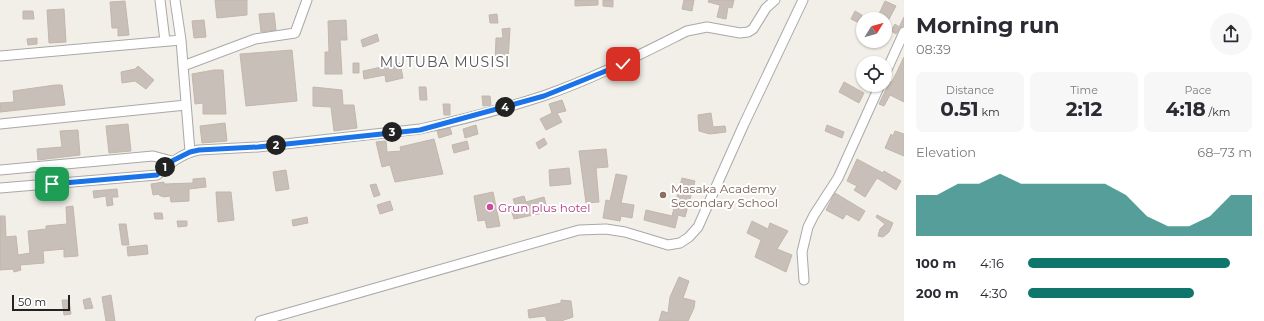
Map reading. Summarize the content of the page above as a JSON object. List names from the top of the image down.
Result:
{
  "districts": ["MUTUBA MUSISI"],
  "places": ["Masaka Academy Secondary School", "Grun plus hotel"],
  "scale_bar": "50 m",
  "north": "top right",
  "page": {
    "heading": ["Morning run", "08:39"],
    "stats": [
      ["Distance", "0.51 km"],
      ["Time", "2:12"],
      ["Pace", "4:18 /km"]
    ],
    "pins": [
      "4",
      "3",
      "2",
      "1"
    ],
    "chart": ["Elevation", "68–73 m"],
    "list": [
      {
        "name": "100 m",
        "note": "4:16"
      },
      {
        "name": "200 m",
        "note": "4:30"
      }
    ],
    "scale": "50 m"
  }
}
